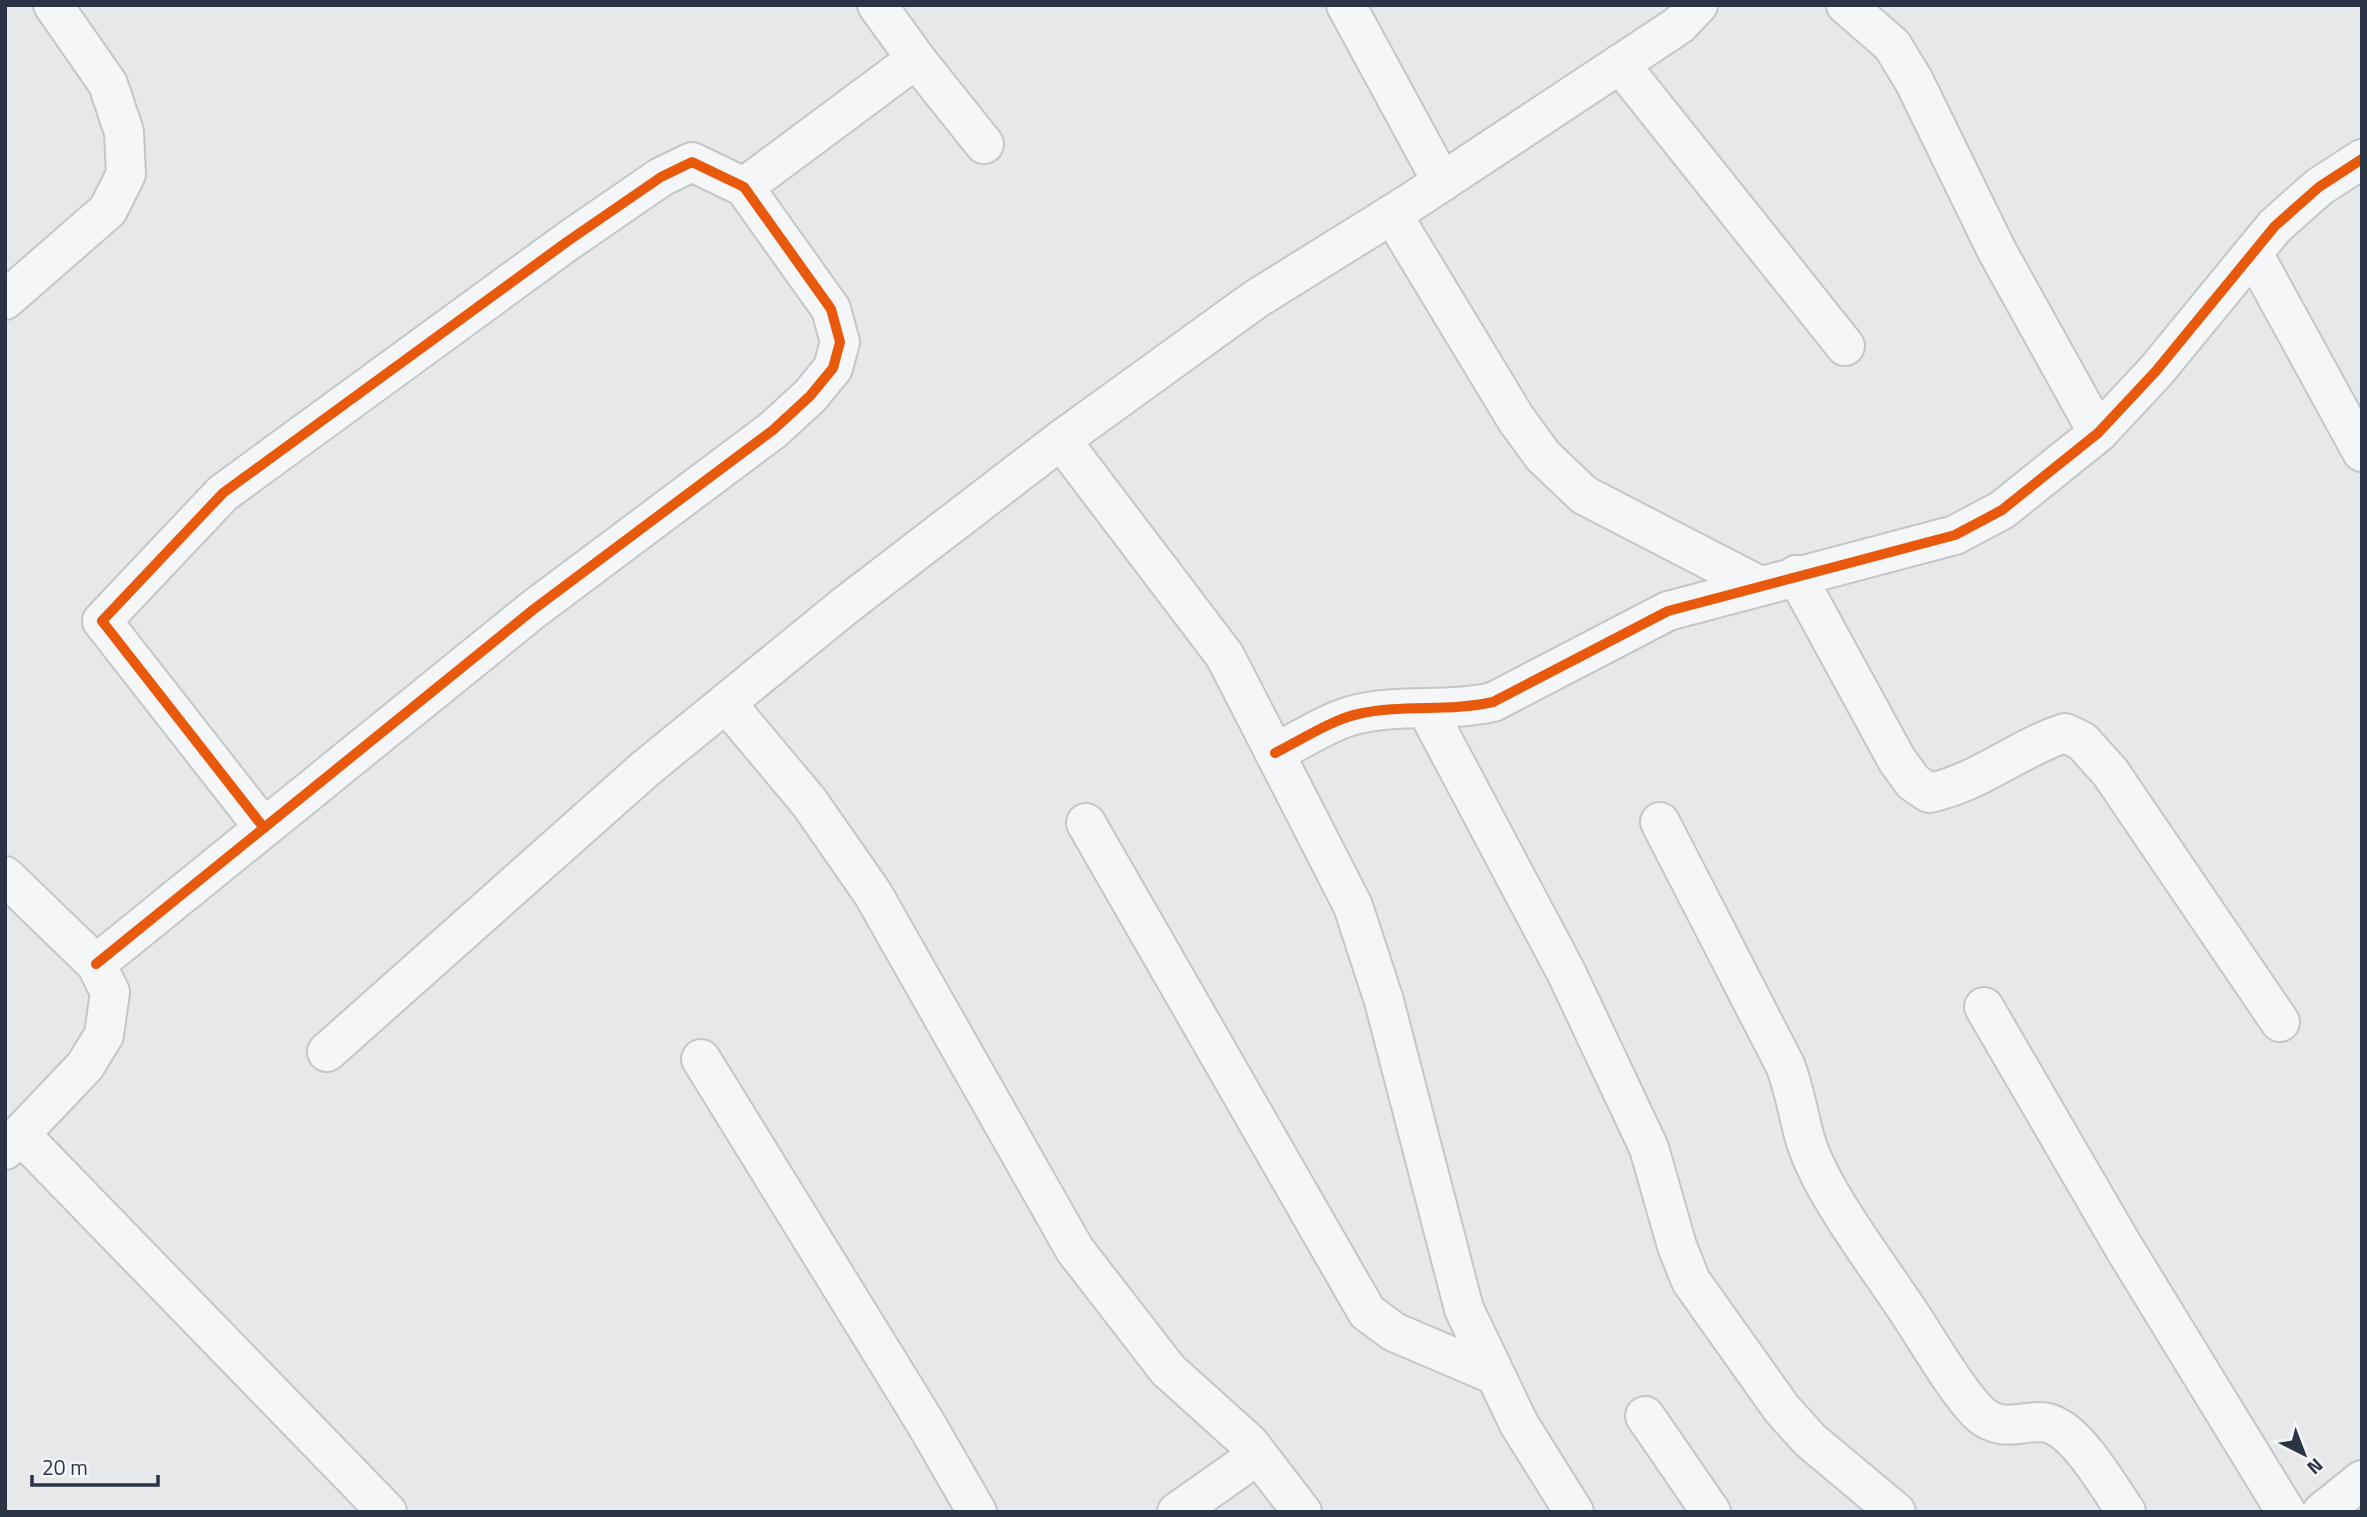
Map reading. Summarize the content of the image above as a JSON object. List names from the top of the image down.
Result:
{
  "scale_bar": "20 m",
  "north": "bottom right"
}
